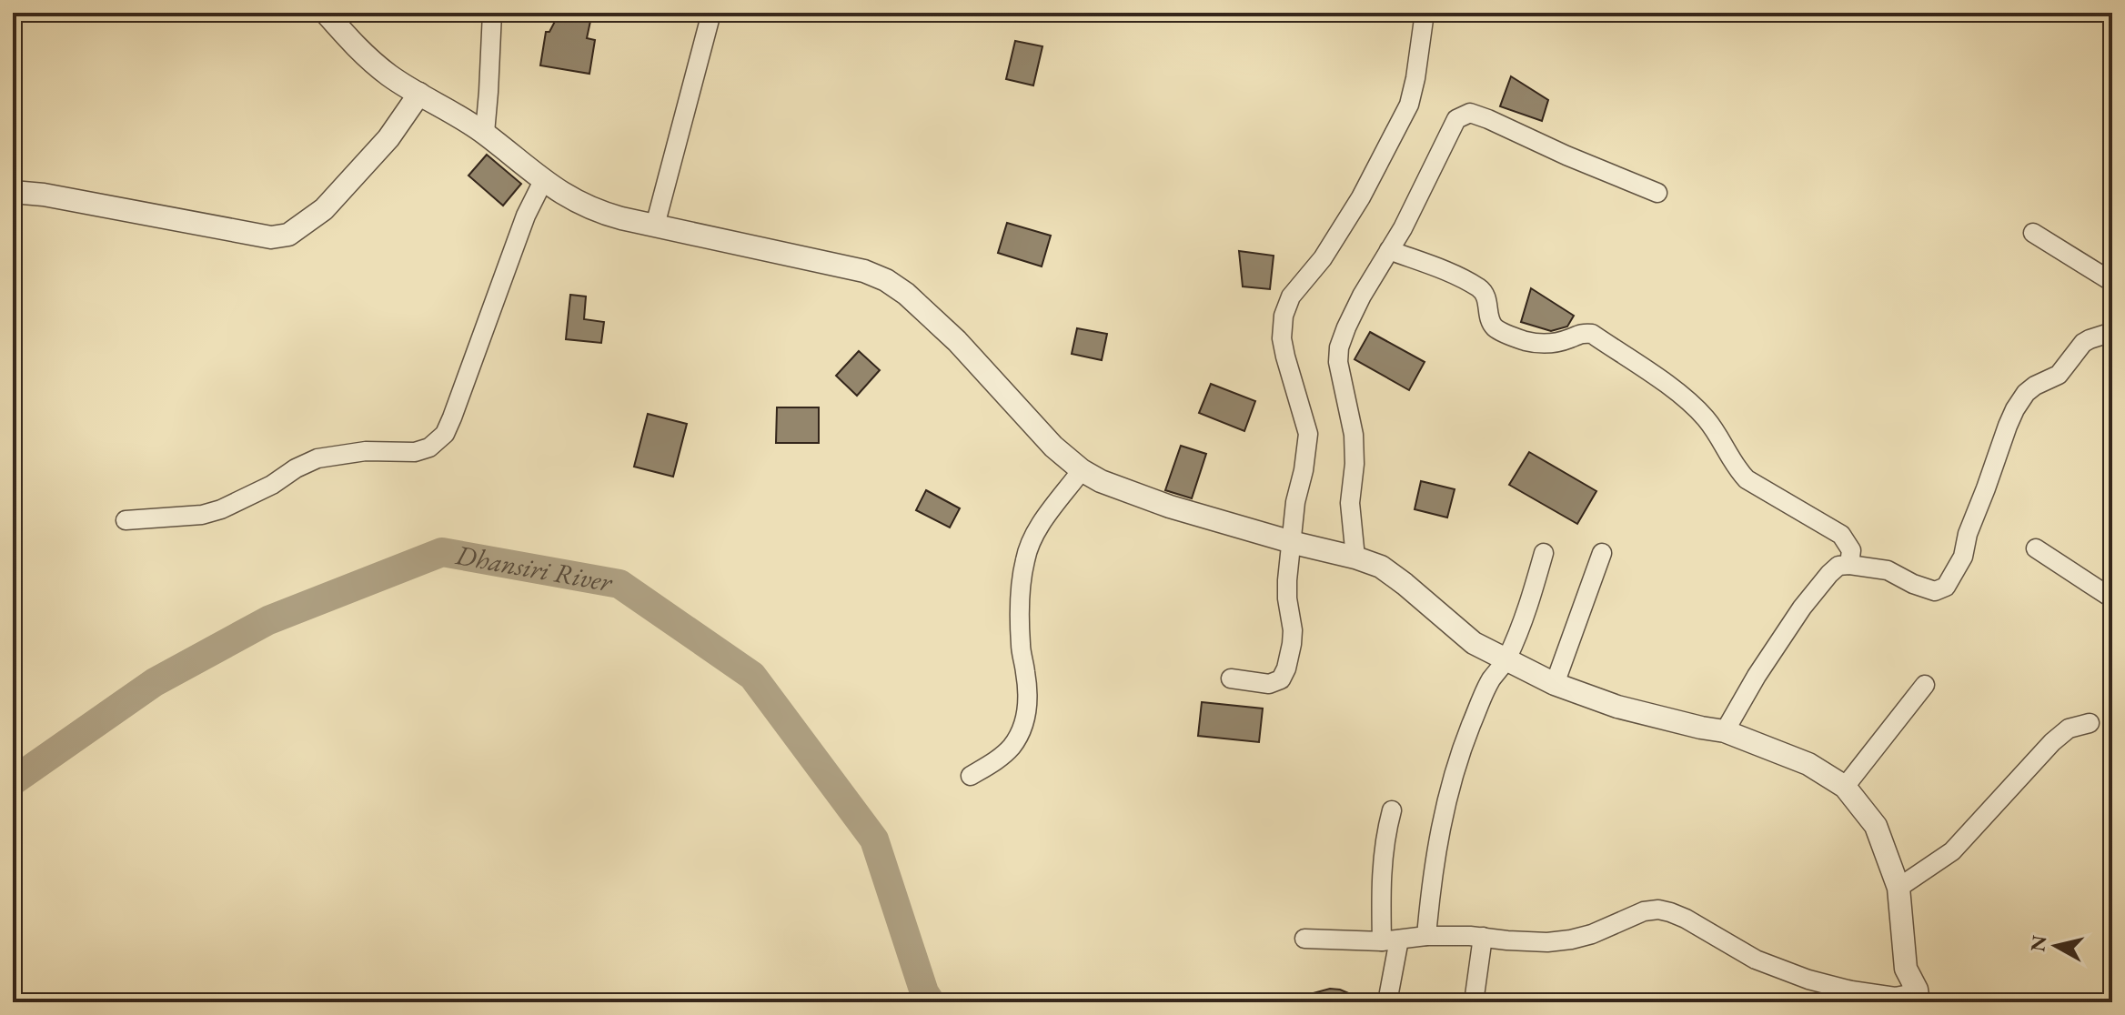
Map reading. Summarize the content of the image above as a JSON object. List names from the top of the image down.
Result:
{
  "water": ["Dhansiri River"],
  "north": "left"
}
